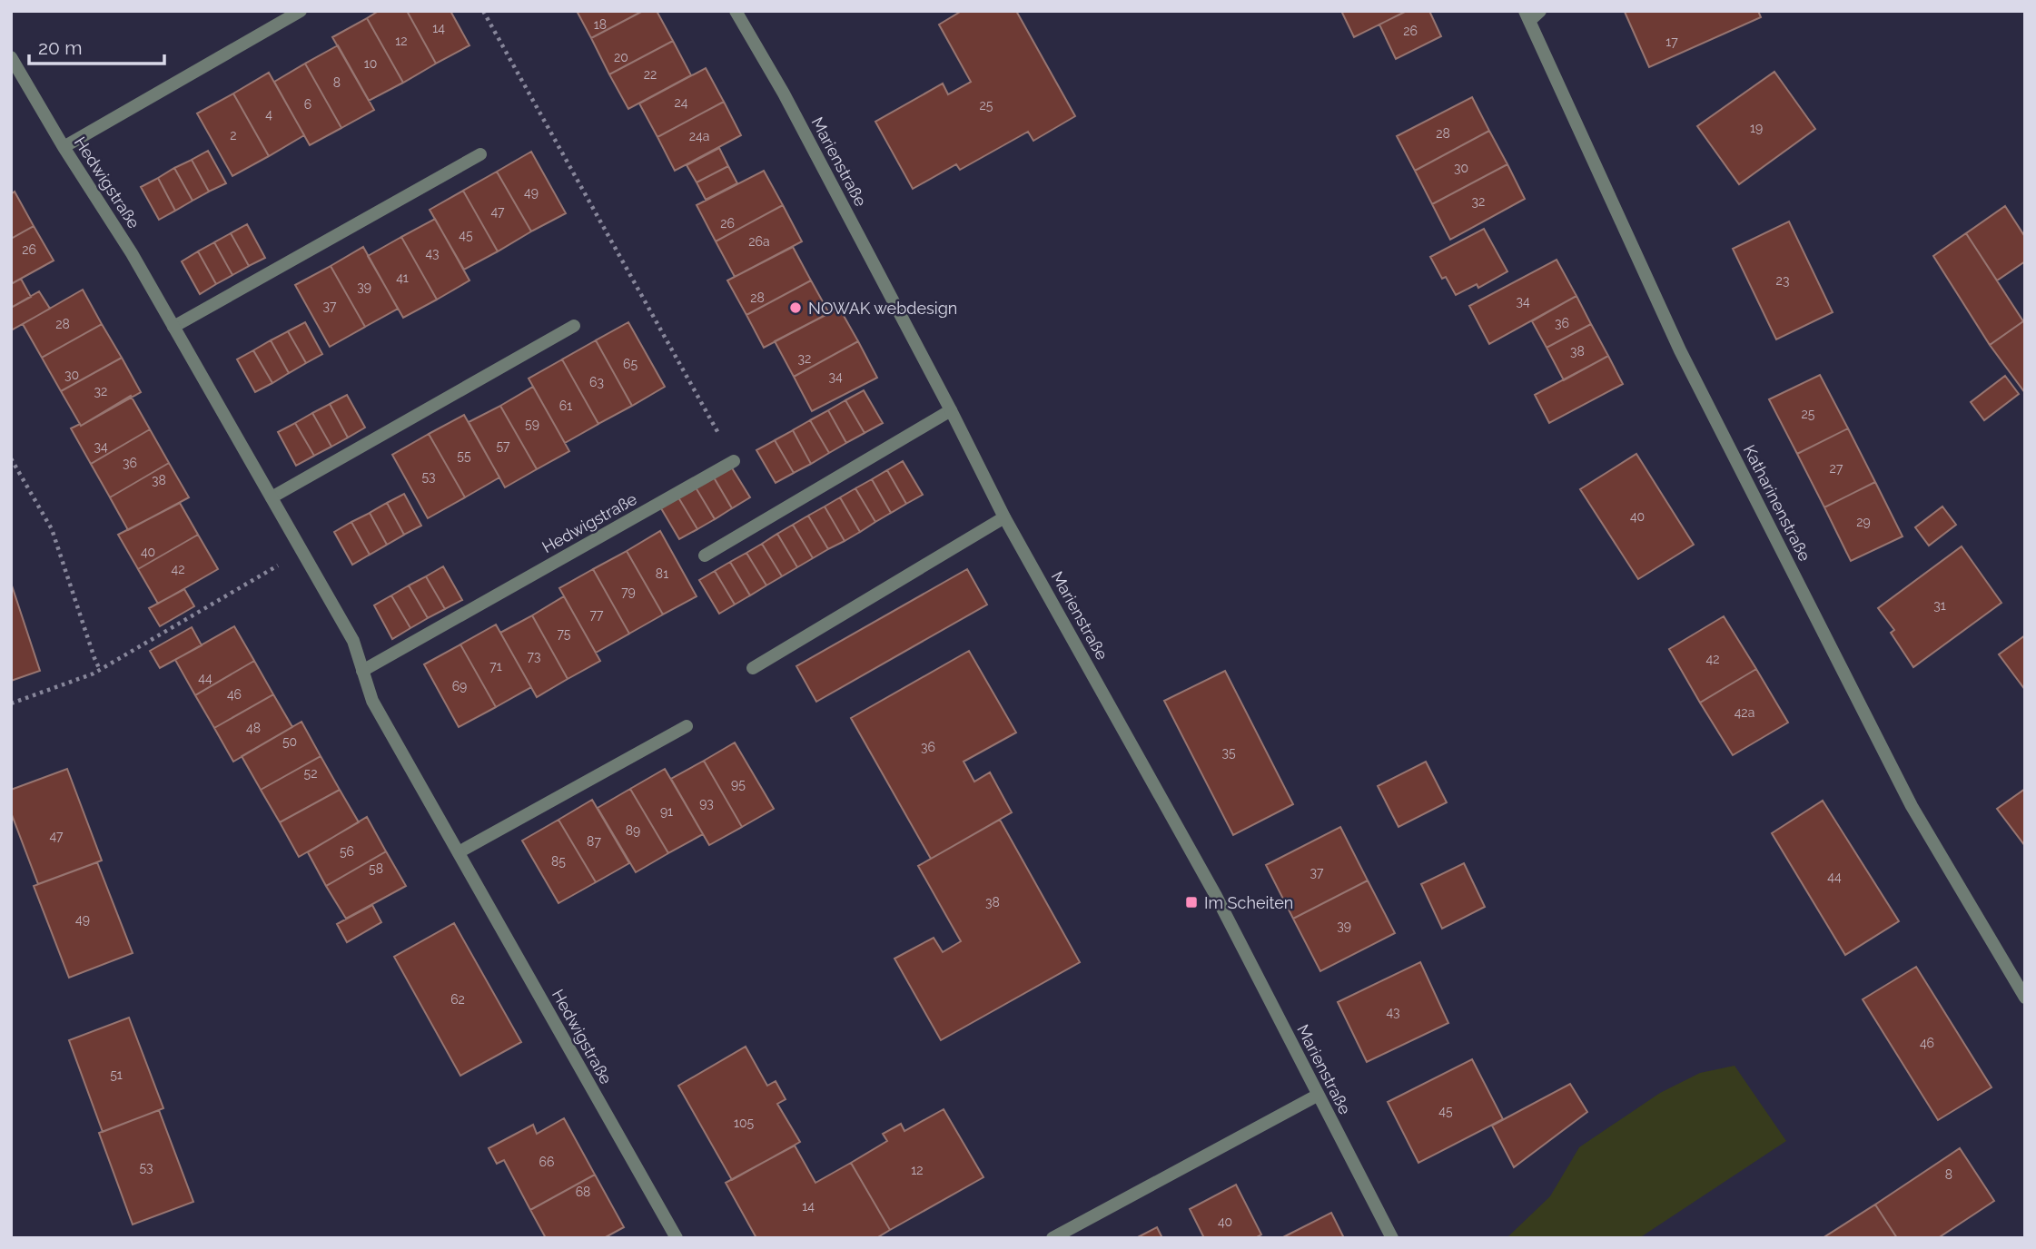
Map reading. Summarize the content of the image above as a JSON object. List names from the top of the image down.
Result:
{
  "streets": {
    "street": ["Marienstraße", "Hedwigstraße", "Katharinenstraße"]
  },
  "places": {
    "other": ["NOWAK webdesign"],
    "transit": ["Im Scheiten"]
  },
  "house_numbers": [
    "18",
    "14",
    "26",
    "12",
    "17",
    "20",
    "10",
    "22",
    "8",
    "24",
    "6",
    "25",
    "4",
    "19",
    "28",
    "2",
    "24a",
    "30",
    "49",
    "32",
    "47",
    "26",
    "45",
    "26a",
    "26",
    "43",
    "41",
    "23",
    "39",
    "28",
    "34",
    "37",
    "36",
    "28",
    "38",
    "32",
    "65",
    "30",
    "34",
    "63",
    "32",
    "61",
    "25",
    "59",
    "57",
    "34",
    "55",
    "36",
    "27",
    "53",
    "38",
    "40",
    "29",
    "40",
    "42",
    "81",
    "79",
    "31",
    "77",
    "75",
    "73",
    "42",
    "71",
    "44",
    "69",
    "46",
    "42a",
    "48",
    "50",
    "36",
    "35",
    "52",
    "95",
    "93",
    "91",
    "89",
    "47",
    "87",
    "56",
    "85",
    "58",
    "37",
    "44",
    "38",
    "49",
    "39",
    "62",
    "43",
    "46",
    "51",
    "45",
    "105",
    "66",
    "53",
    "12",
    "8",
    "68",
    "14",
    "40"
  ],
  "scale_bar": "20 m"
}
